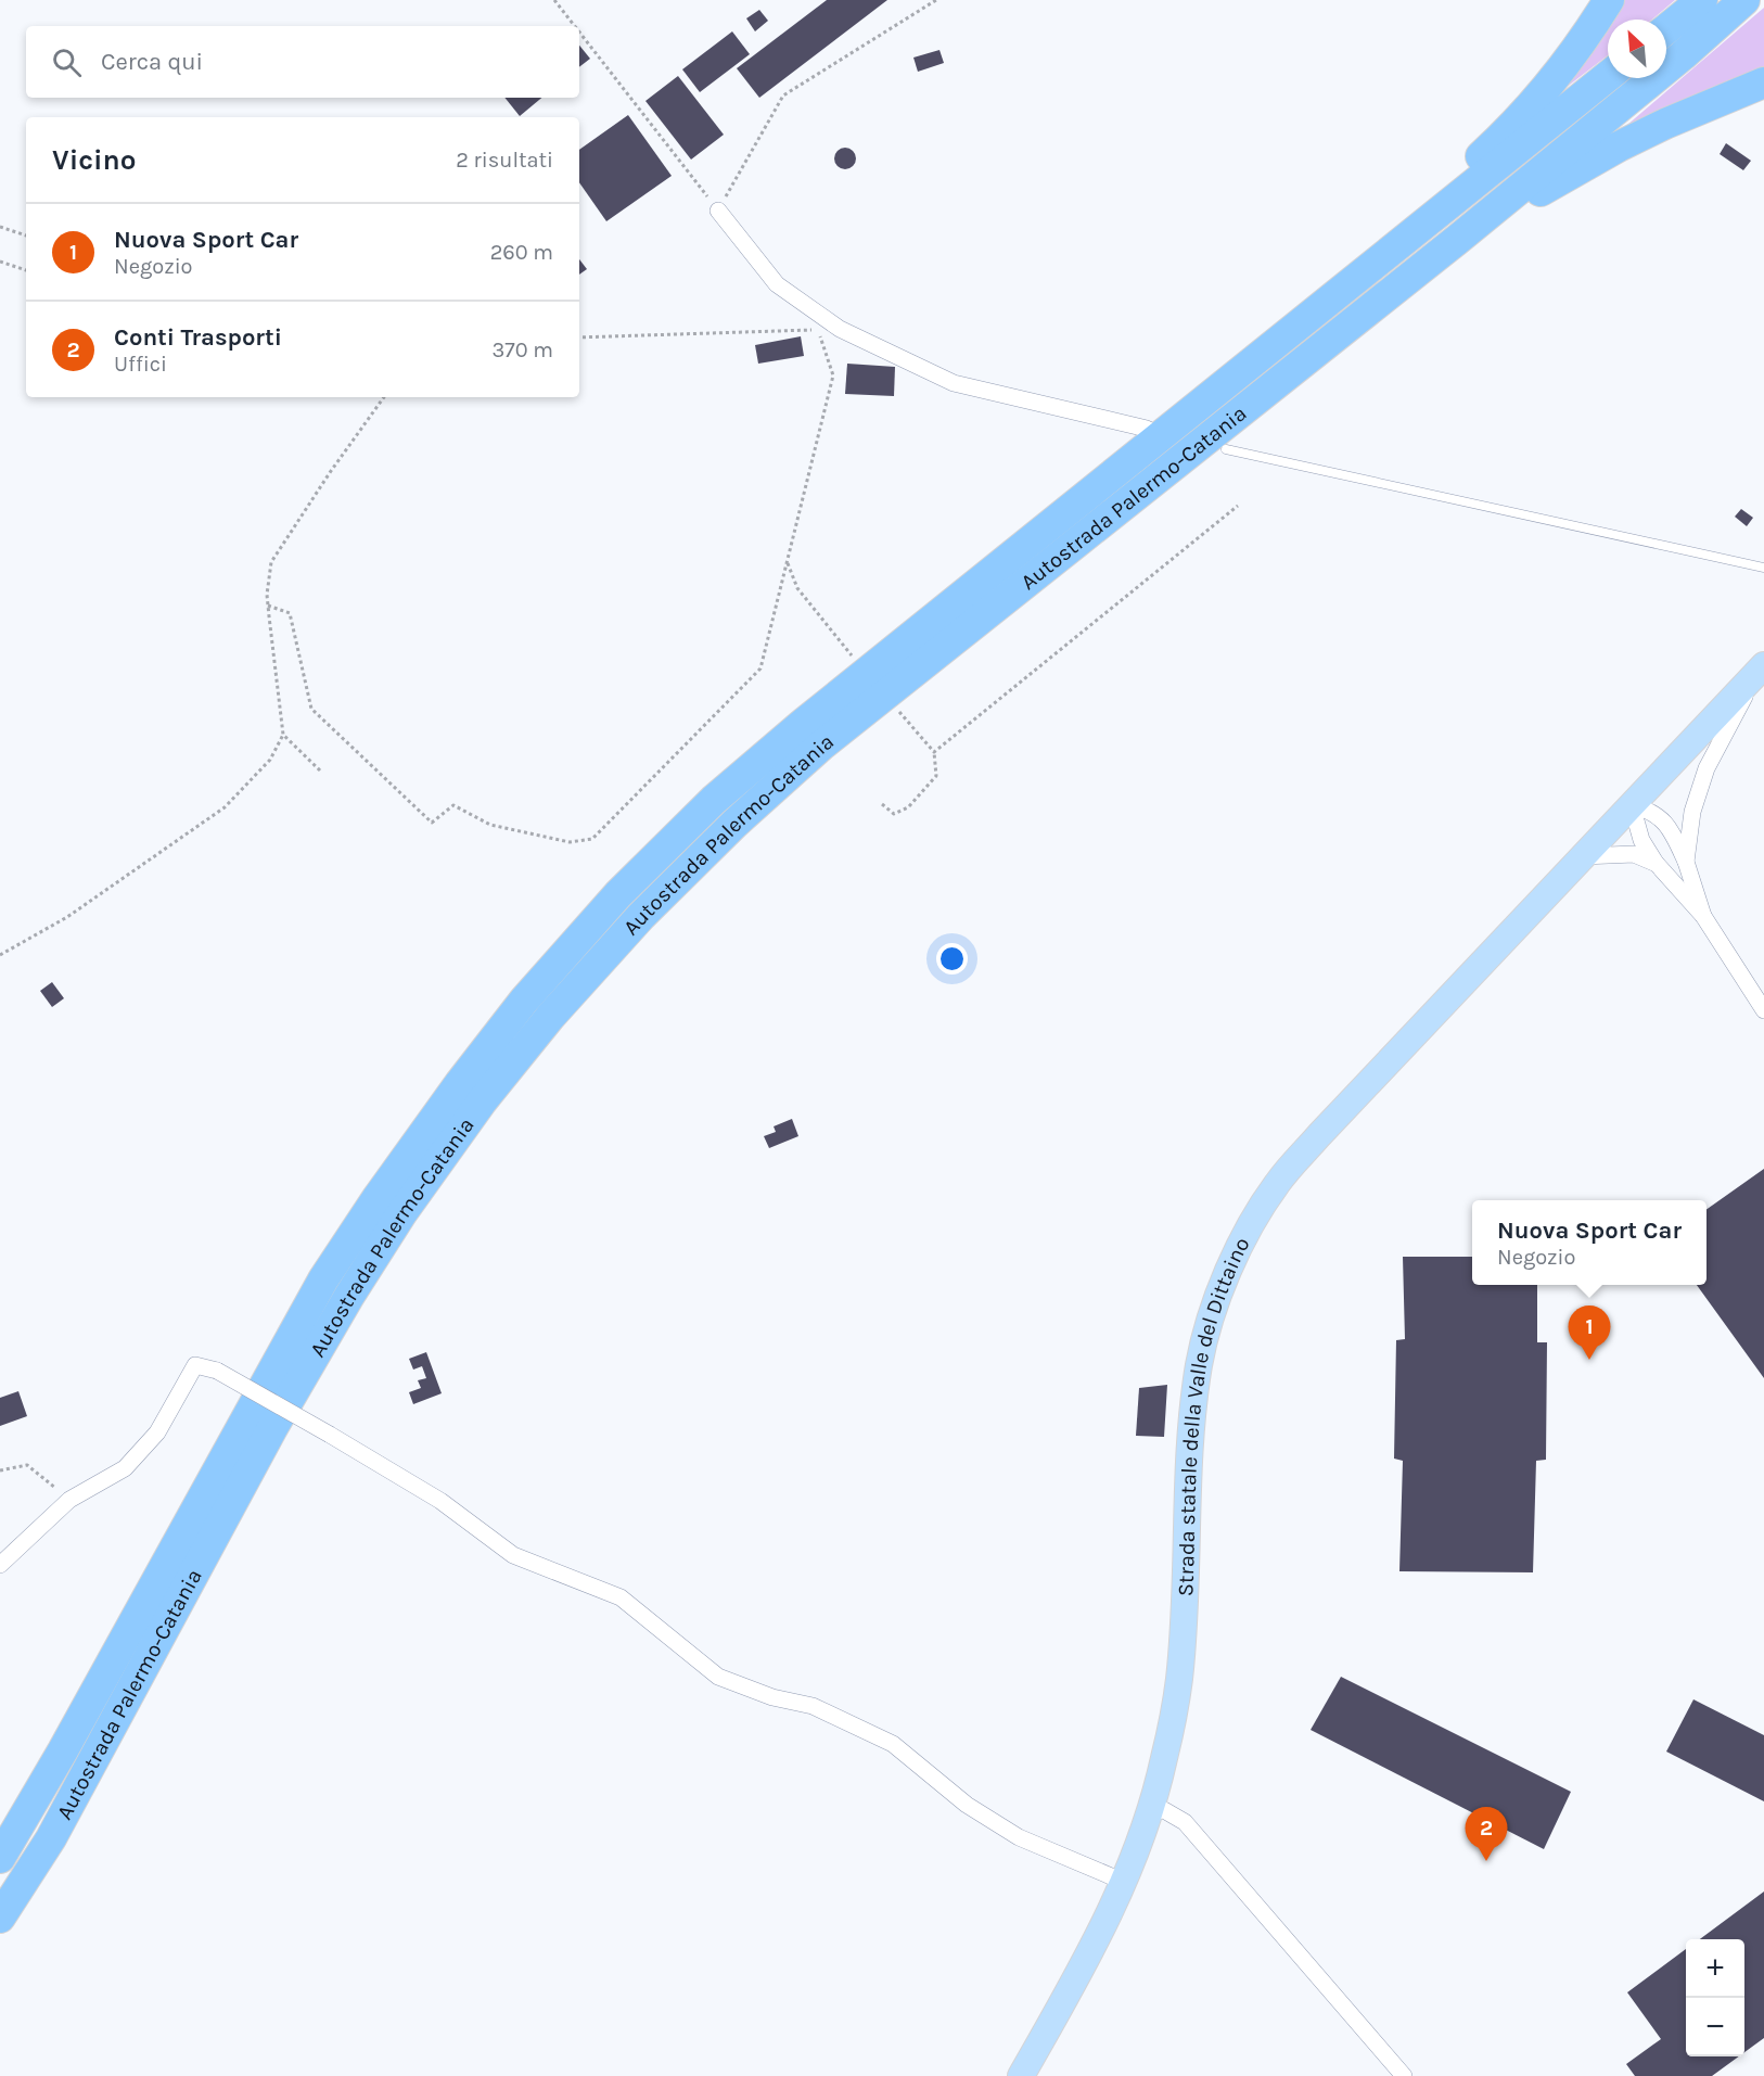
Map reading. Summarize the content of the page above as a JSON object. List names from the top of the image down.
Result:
{
  "streets": {
    "highway": ["Autostrada Palermo-Catania"],
    "main road": ["Strada statale della Valle del Dittaino"]
  },
  "north": "top left",
  "page": {
    "search": "Cerca qui",
    "heading": ["Vicino", "2 risultati"],
    "list": [
      {
        "mark": "1",
        "name": "Nuova Sport Car",
        "note": "Negozio",
        "value": "260 m"
      },
      {
        "mark": "2",
        "name": "Conti Trasporti",
        "note": "Uffici",
        "value": "370 m"
      }
    ],
    "popup": ["Nuova Sport Car", "Negozio"],
    "pins": ["1", "2"],
    "map_buttons": ["+", "−"]
  }
}
